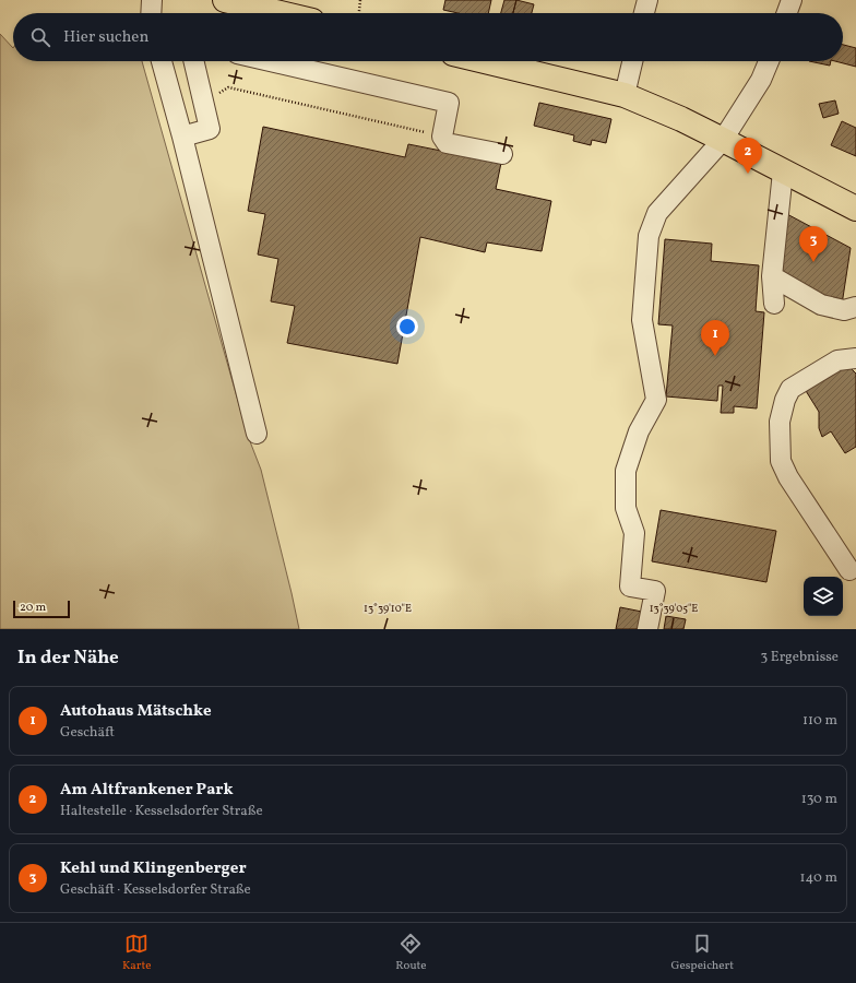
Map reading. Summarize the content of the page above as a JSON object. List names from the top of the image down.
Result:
{
  "scale_bar": "20 m",
  "page": {
    "search": "Hier suchen",
    "pins": ["2", "3", "1"],
    "scale": "20 m",
    "heading": ["In der Nähe", "3 Ergebnisse"],
    "list": [
      {
        "mark": "1",
        "name": "Autohaus Mätschke",
        "note": "Geschäft",
        "value": "110 m"
      },
      {
        "mark": "2",
        "name": "Am Altfrankener Park",
        "note": "Haltestelle · Kesselsdorfer Straße",
        "value": "130 m"
      },
      {
        "mark": "3",
        "name": "Kehl und Klingenberger",
        "note": "Geschäft · Kesselsdorfer Straße",
        "value": "140 m"
      }
    ],
    "nav": ["Karte", "Route", "Gespeichert"]
  },
  "coordinates": ["13°39'10\"E", "13°39'05\"E"]
}
